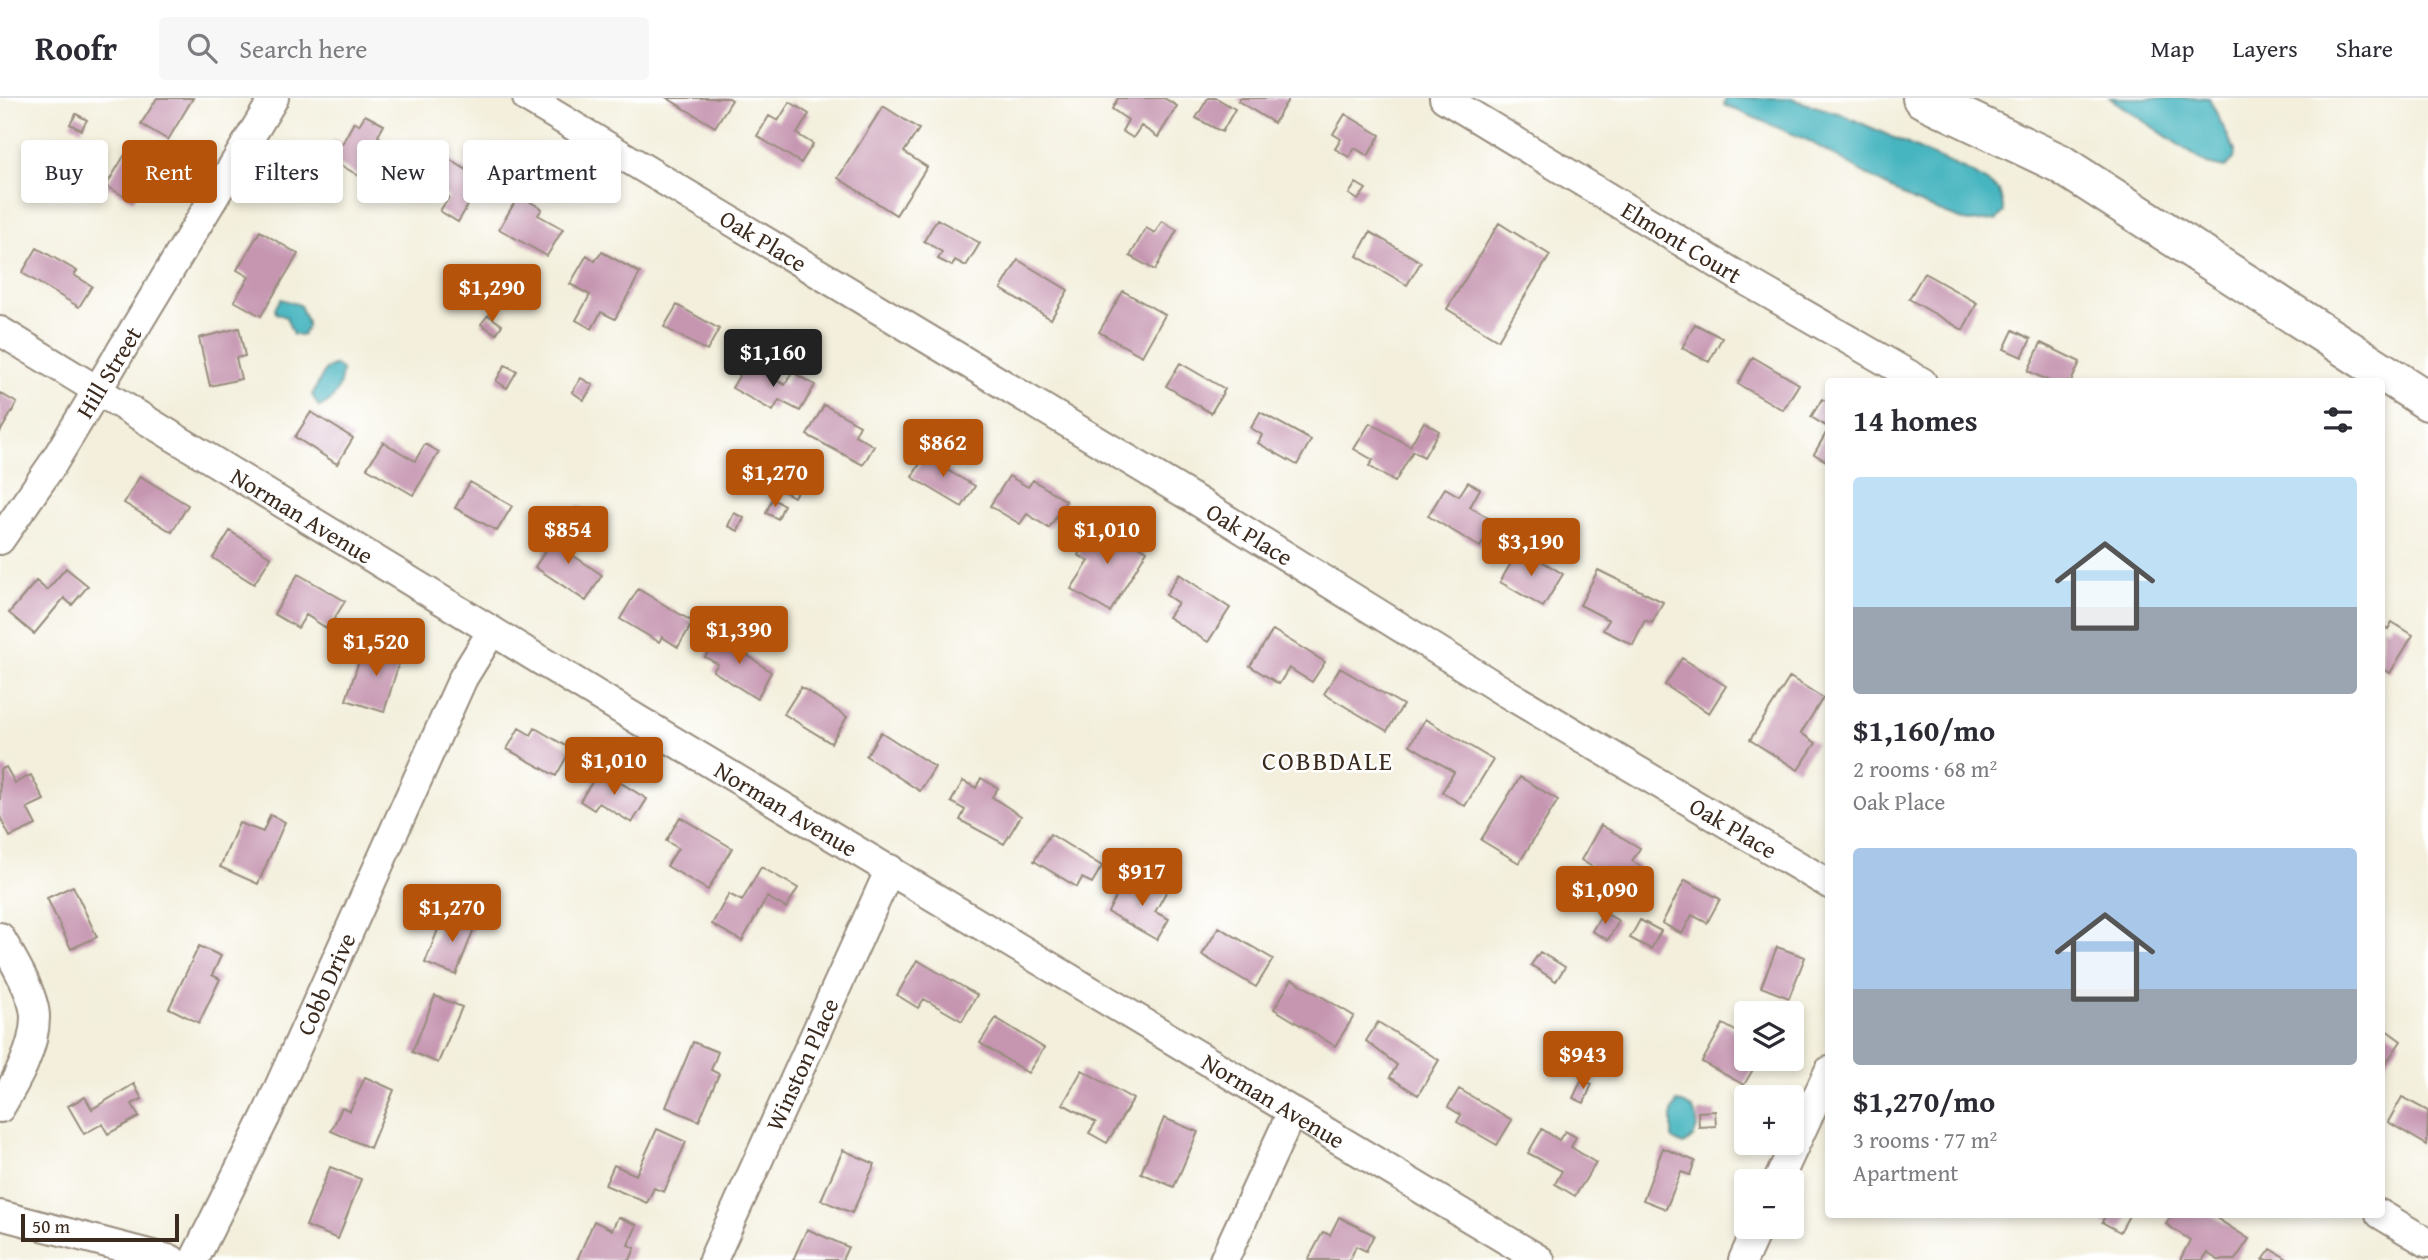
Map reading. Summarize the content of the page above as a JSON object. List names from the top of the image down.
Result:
{
  "streets": {
    "street": [
      "Elmont Court",
      "Oak Place",
      "Hill Street",
      "Norman Avenue",
      "Cobb Drive",
      "Winston Place"
    ]
  },
  "crossings": [
    ["Hill Street", "Norman Avenue"],
    ["Norman Avenue", "Cobb Drive"],
    ["Norman Avenue", "Winston Place"]
  ],
  "districts": ["COBBDALE"],
  "scale_bar": "50 m",
  "page": {
    "header": "Roofr",
    "search": "Search here",
    "nav": ["Map", "Layers", "Share"],
    "chip": [
      "Buy",
      "Rent",
      "Filters",
      "New",
      "Apartment"
    ],
    "price": [
      "$1,290",
      "$1,160",
      "$862",
      "$1,270",
      "$854",
      "$1,010",
      "$3,190",
      "$1,390",
      "$1,520",
      "$1,010",
      "$917",
      "$1,090",
      "$1,270",
      "$943"
    ],
    "heading": "14 homes",
    "list": [
      {
        "name": "$1,160/mo",
        "note": "2 rooms · 68 m² · Oak Place"
      },
      {
        "name": "$1,270/mo",
        "note": "3 rooms · 77 m² · Apartment"
      }
    ],
    "map_buttons": ["+", "−"],
    "scale": "50 m"
  }
}
